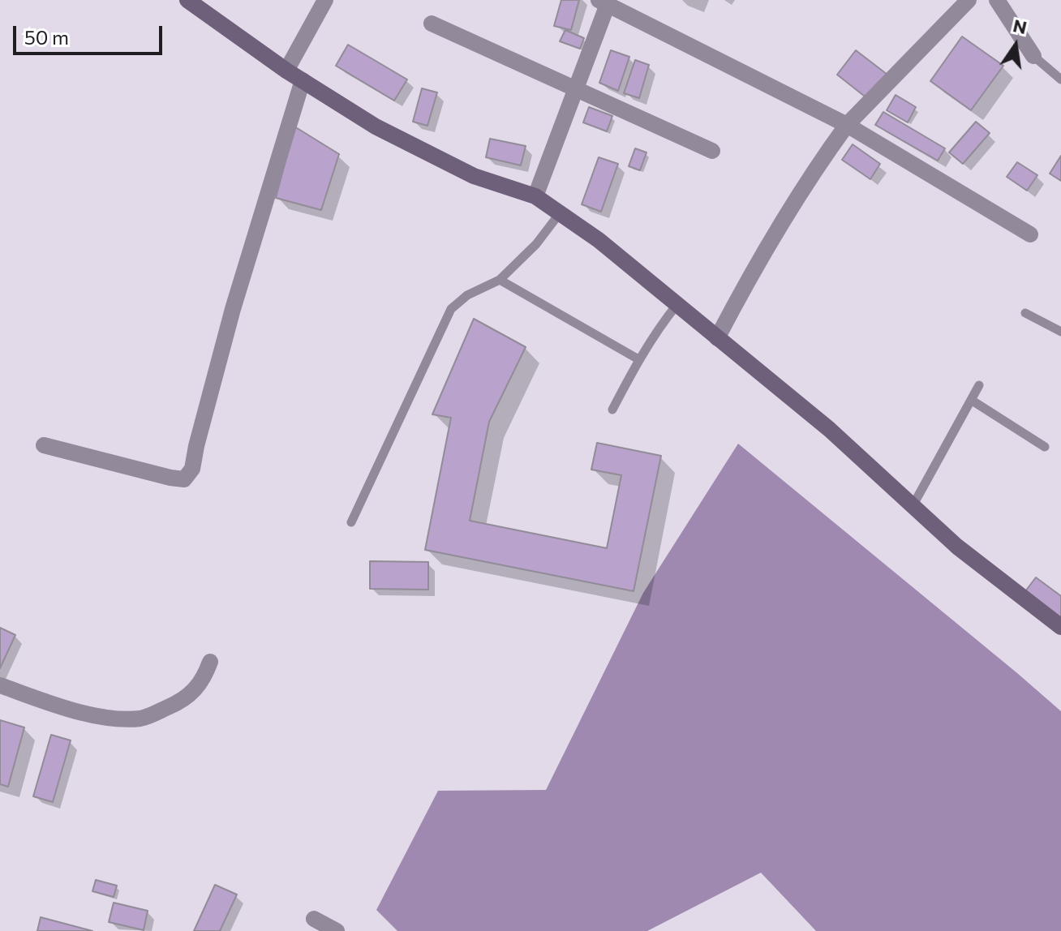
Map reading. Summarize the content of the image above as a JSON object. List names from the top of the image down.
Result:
{
  "scale_bar": "50 m",
  "north": "top"
}
